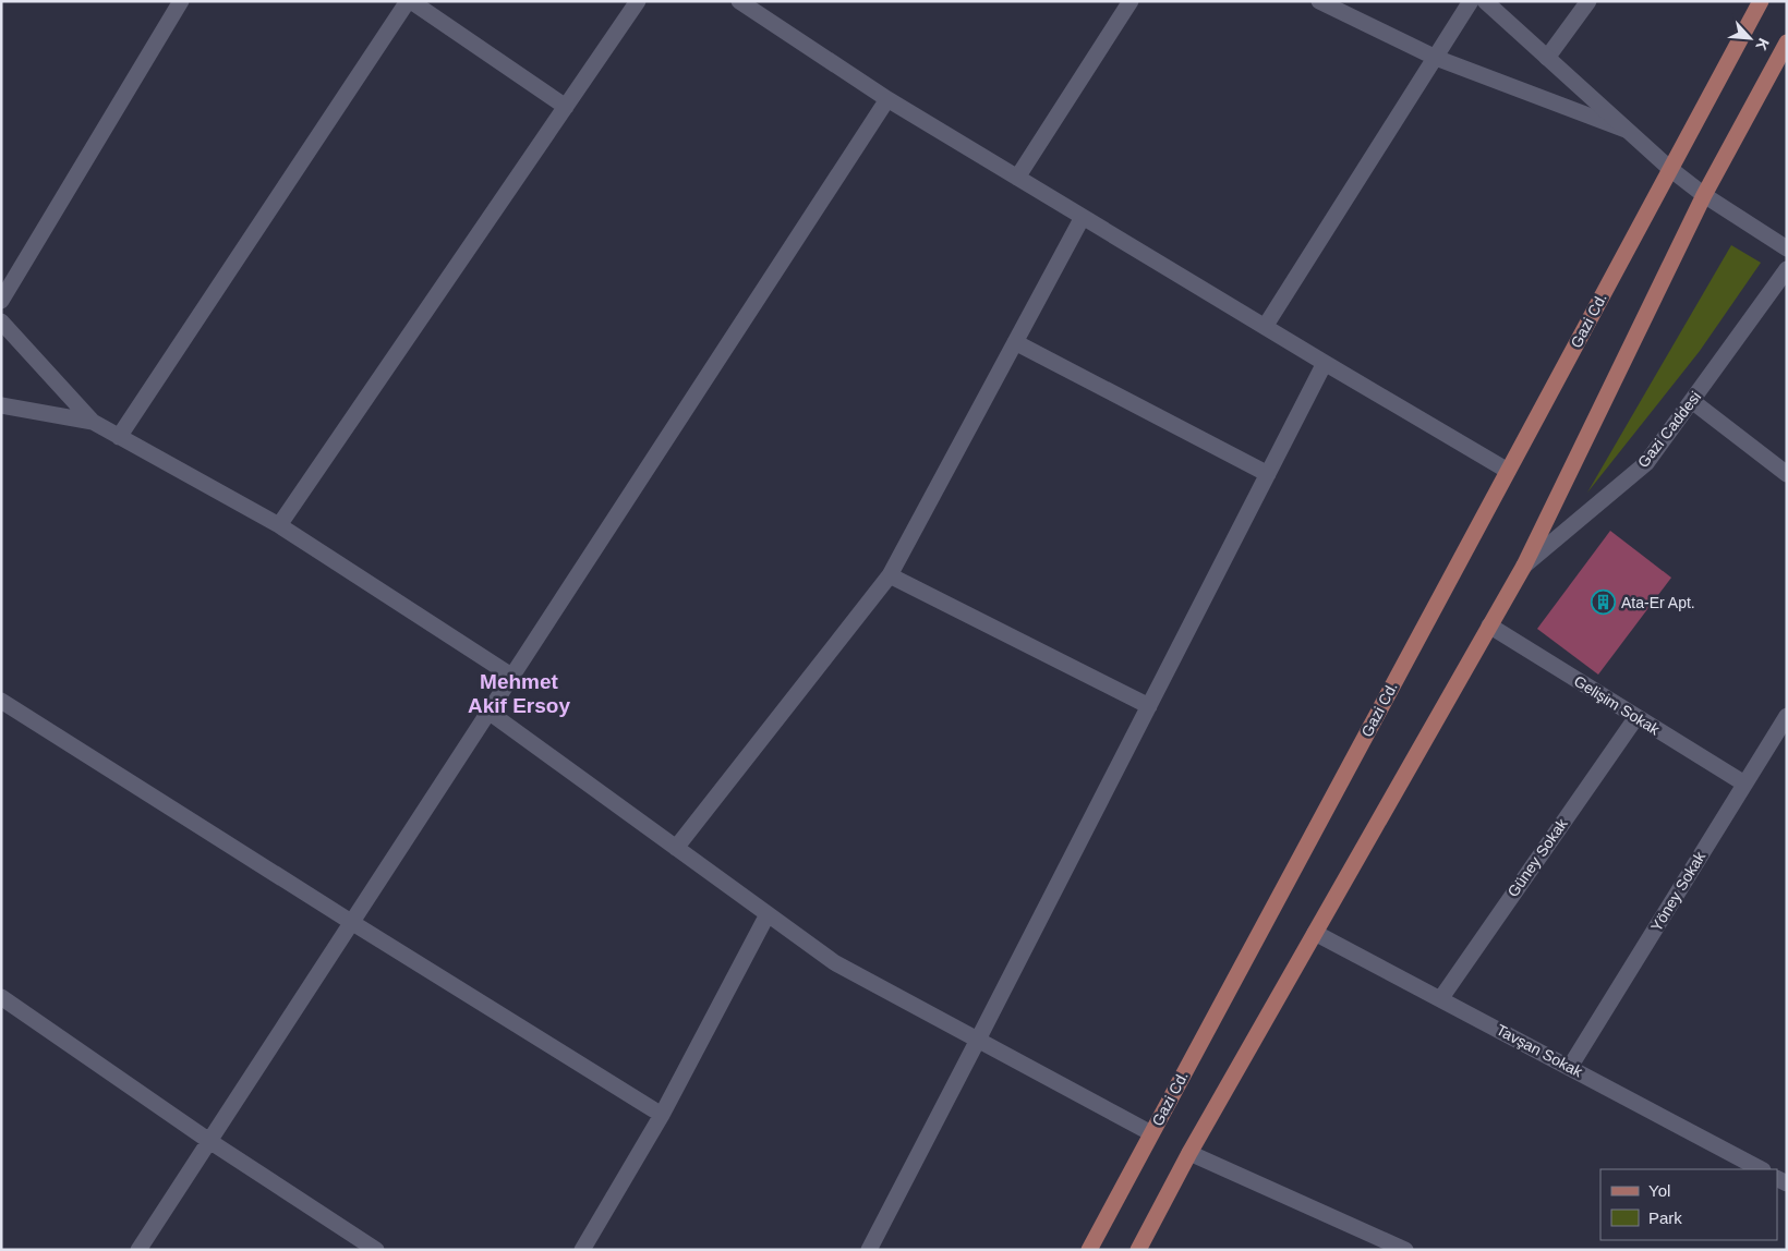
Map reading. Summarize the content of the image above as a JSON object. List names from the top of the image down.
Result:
{
  "streets": {
    "main road": ["Gazi Cd."],
    "street": [
      "Gazi Caddesi",
      "Gelişim Sokak",
      "Güney Sokak",
      "Yöney Sokak",
      "Tavşan Sokak"
    ]
  },
  "crossings": [
    ["Gelişim Sokak", "Güney Sokak"],
    ["Gelişim Sokak", "Yöney Sokak"],
    ["Güney Sokak", "Tavşan Sokak"],
    ["Yöney Sokak", "Tavşan Sokak"]
  ],
  "districts": ["Mehmet Akif Ersoy"],
  "places": {
    "building": ["Ata-Er Apt."]
  },
  "legend": ["Yol", "Park"],
  "north": "bottom right"
}
